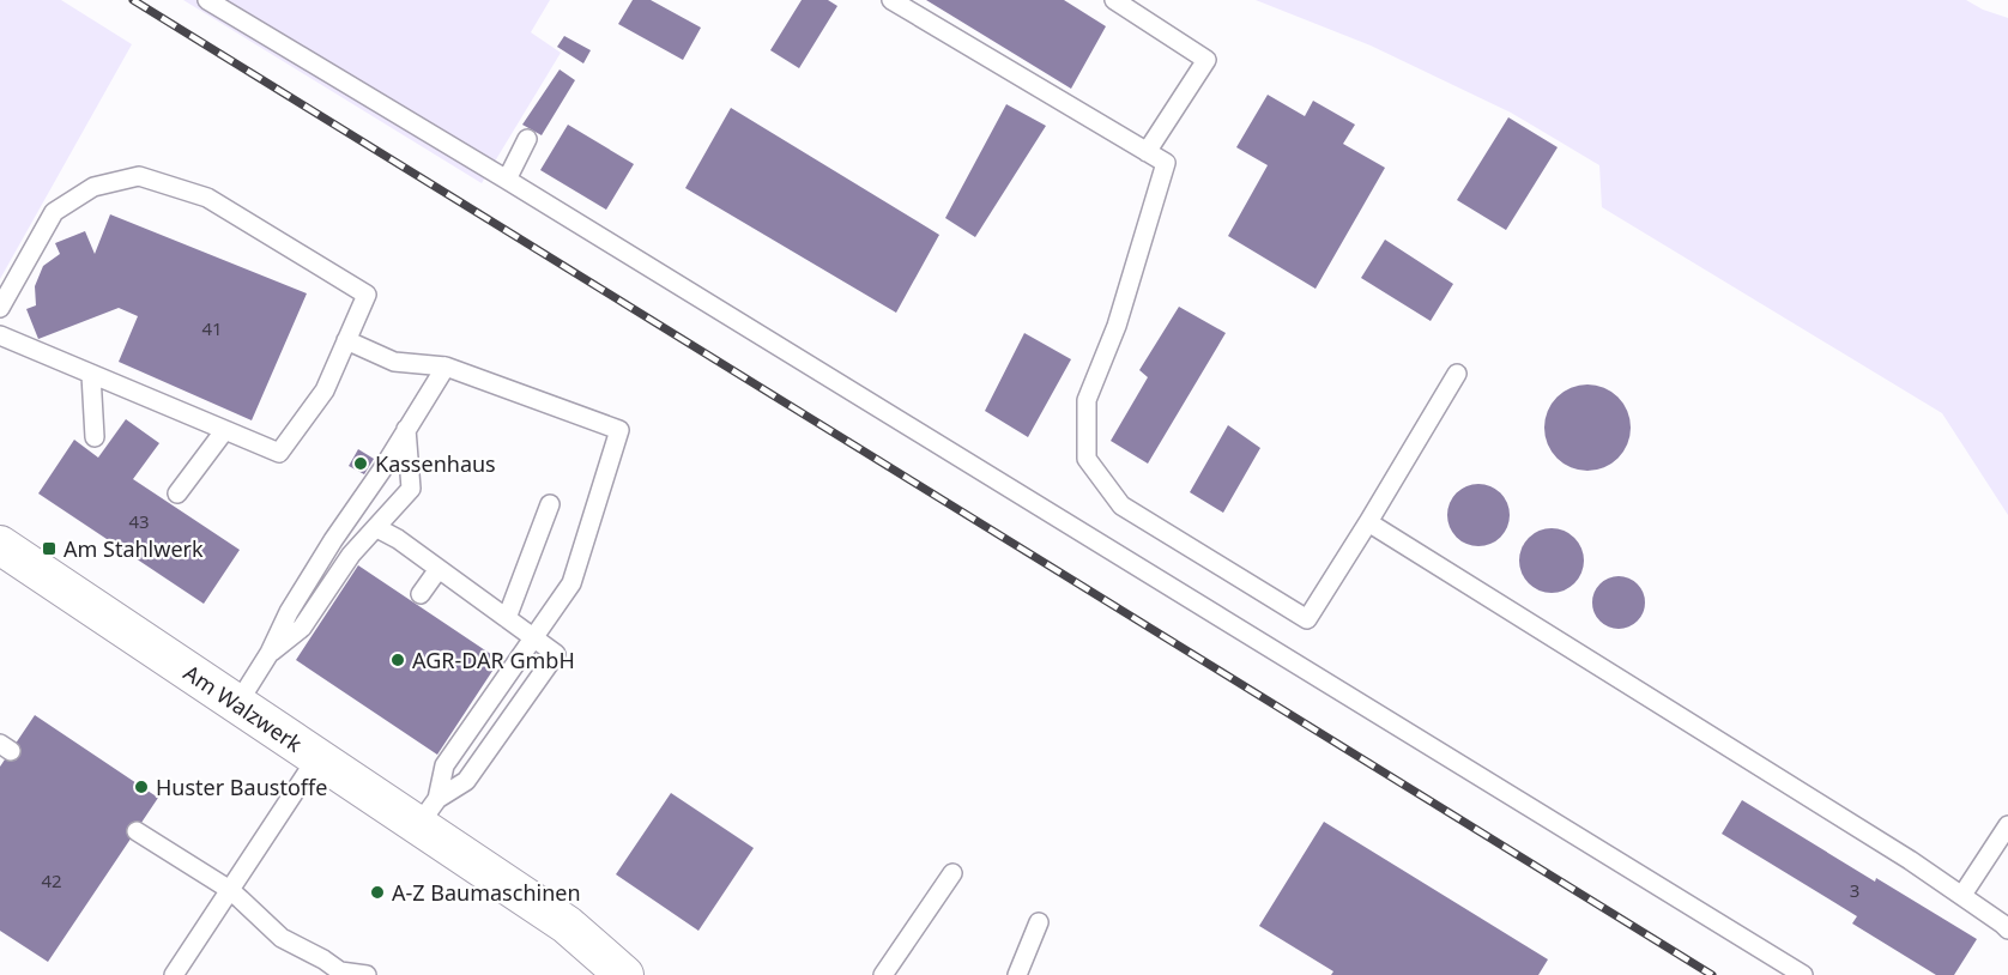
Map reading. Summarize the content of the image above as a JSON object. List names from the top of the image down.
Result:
{
  "streets": {
    "street": ["Am Walzwerk"]
  },
  "places": {
    "other": [
      "Kassenhaus",
      "AGR-DAR GmbH",
      "Huster Baustoffe",
      "A-Z Baumaschinen"
    ],
    "transit": ["Am Stahlwerk"]
  },
  "house_numbers": [
    "41",
    "43",
    "42",
    "3"
  ]
}
